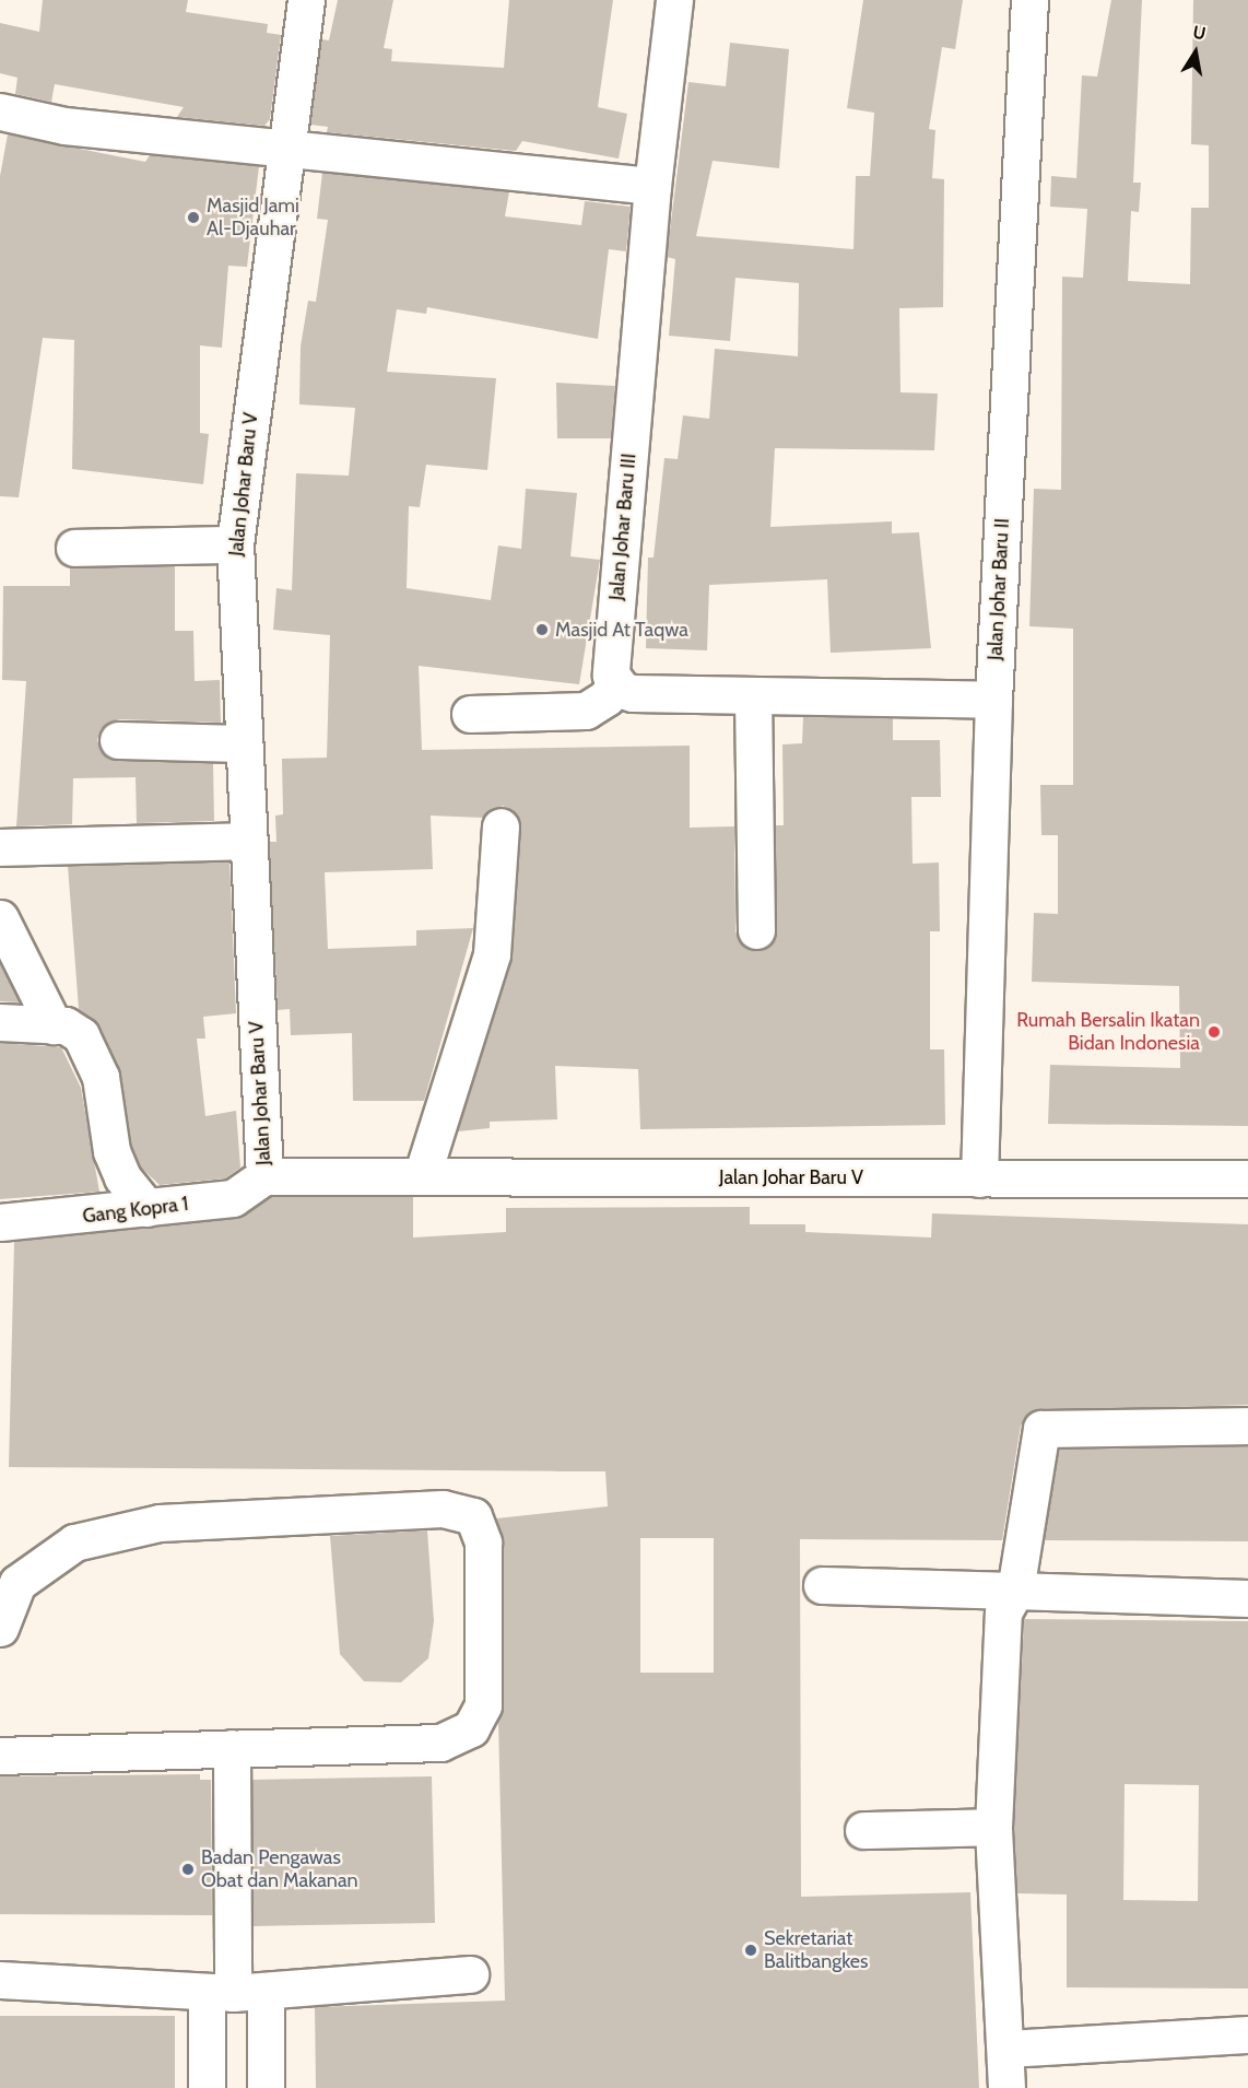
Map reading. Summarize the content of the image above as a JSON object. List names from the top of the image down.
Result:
{
  "streets": {
    "street": [
      "Jalan Johar Baru V",
      "Jalan Johar Baru III",
      "Jalan Johar Baru II",
      "Gang Kopra 1"
    ]
  },
  "crossings": [
    ["Jalan Johar Baru V", "Jalan Johar Baru II"],
    ["Jalan Johar Baru V", "Gang Kopra 1"]
  ],
  "places": [
    "Masjid Jami Al-Djauhar",
    "Masjid At Taqwa",
    "Rumah Bersalin Ikatan Bidan Indonesia",
    "Badan Pengawas Obat dan Makanan",
    "Sekretariat Balitbangkes"
  ],
  "north": "top"
}
